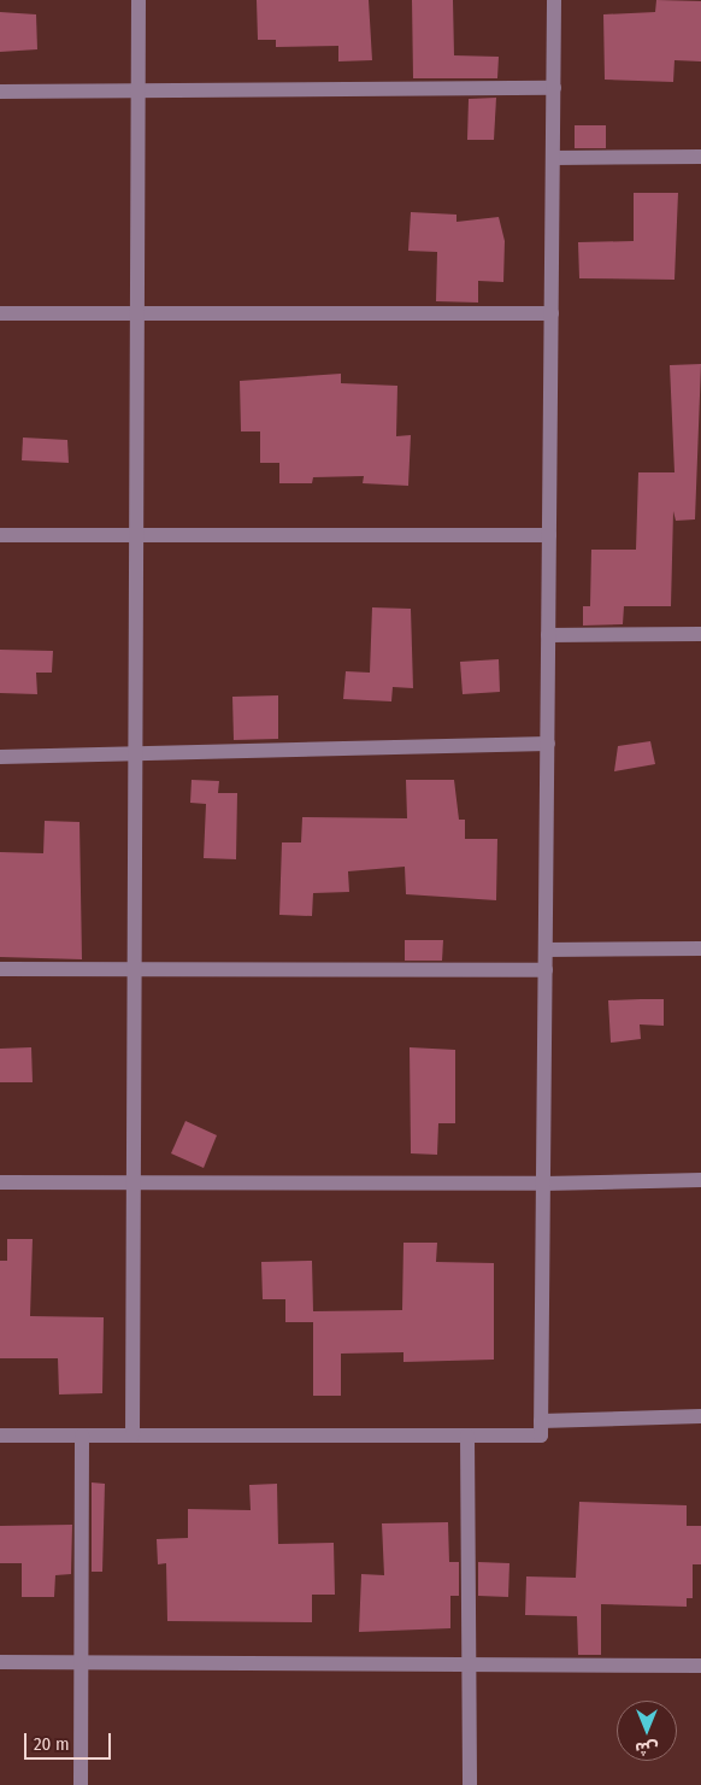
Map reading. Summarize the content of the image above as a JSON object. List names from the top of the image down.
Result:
{
  "scale_bar": "20 m",
  "north": "bottom"
}
